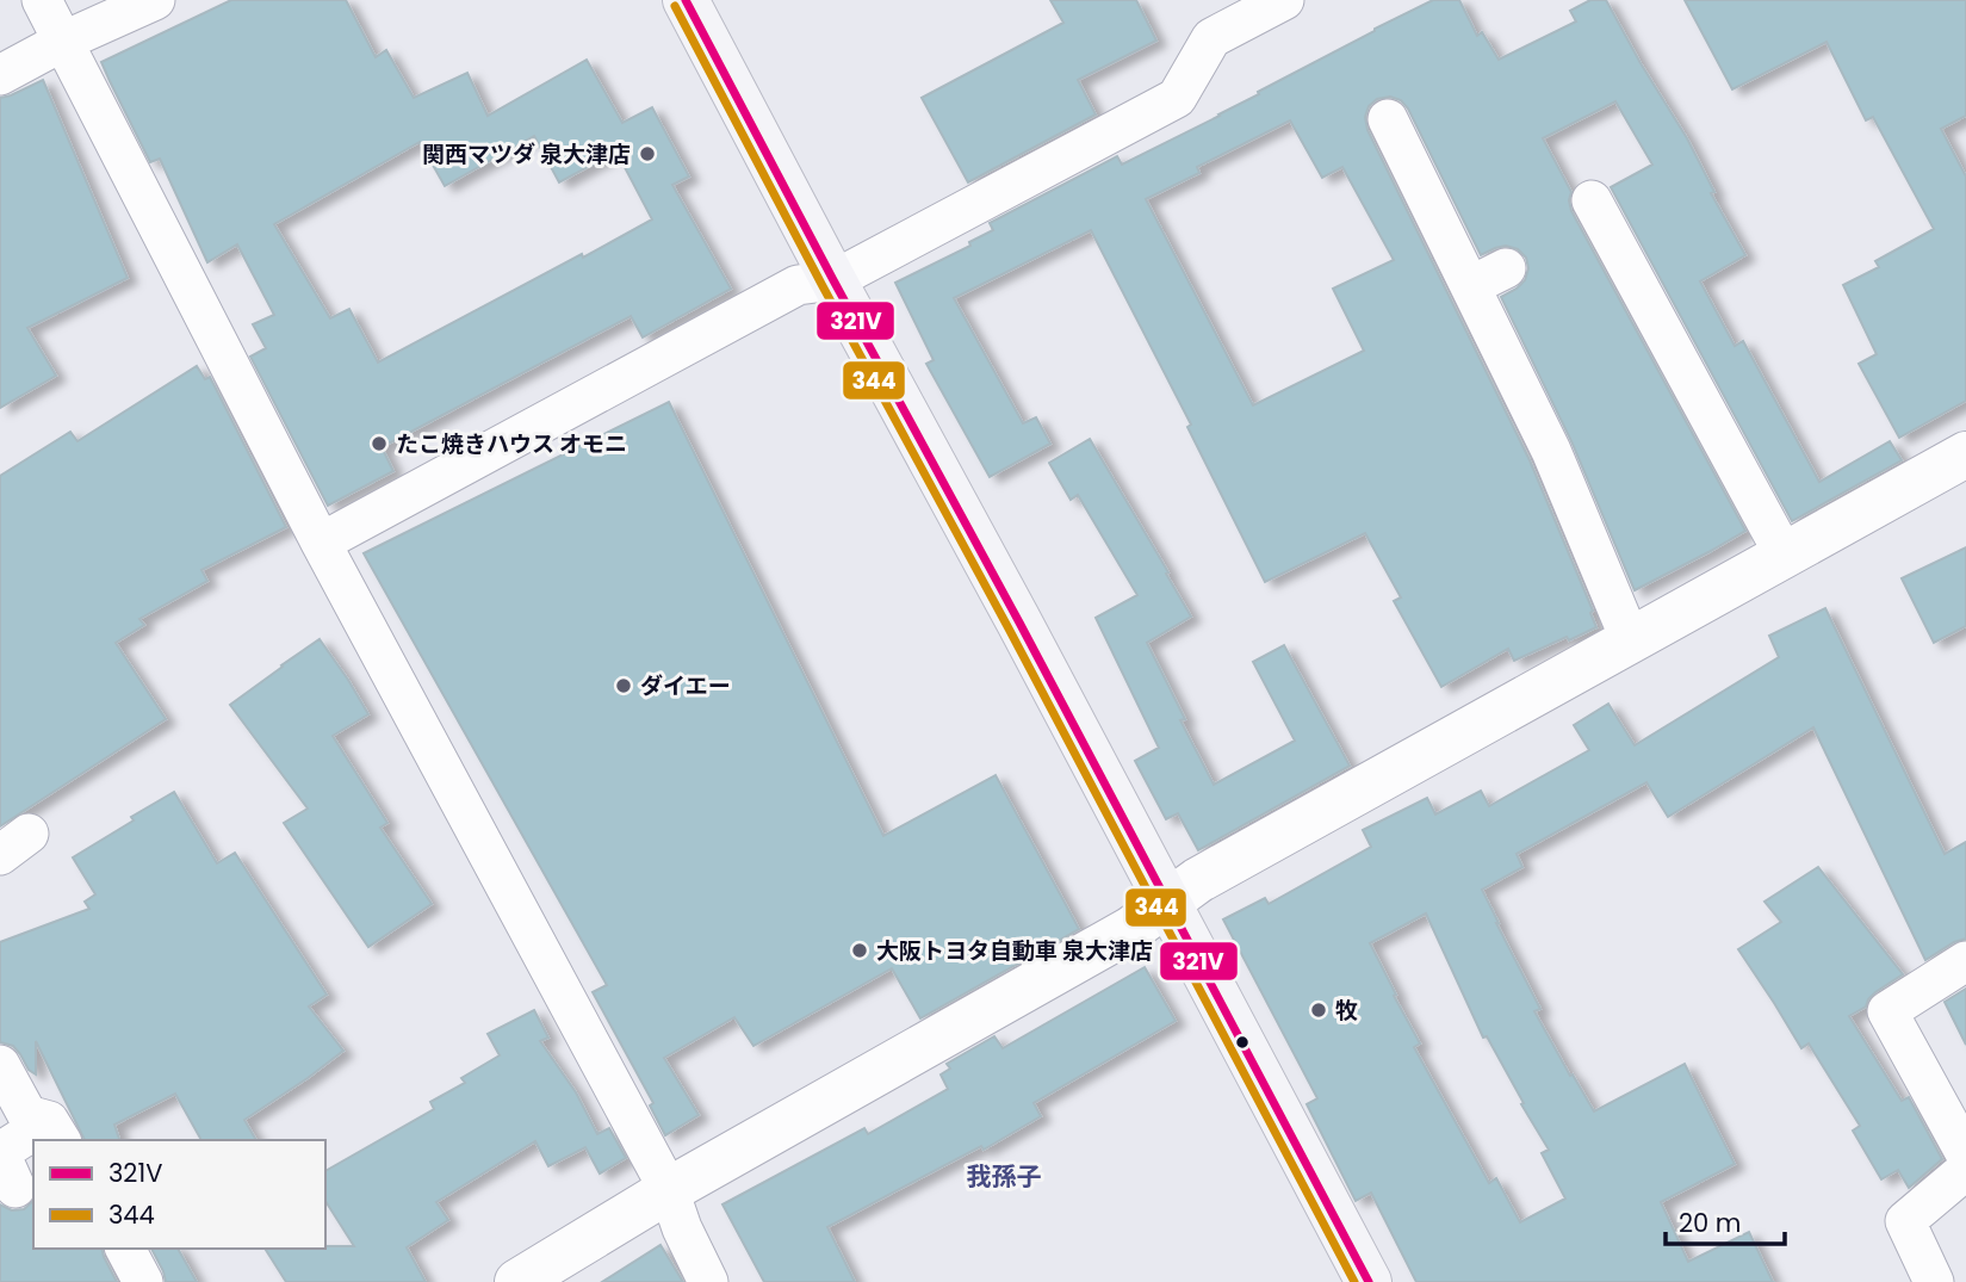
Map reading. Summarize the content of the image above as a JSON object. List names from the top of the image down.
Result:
{
  "districts": ["我孫子"],
  "places": [
    "関西マツダ 泉大津店",
    "たこ焼きハウス オモニ",
    "ダイエー",
    "大阪トヨタ自動車 泉大津店",
    "牧"
  ],
  "lines": ["transit line 321V", "transit line 344"],
  "legend": ["321V", "344"],
  "scale_bar": "20 m"
}
